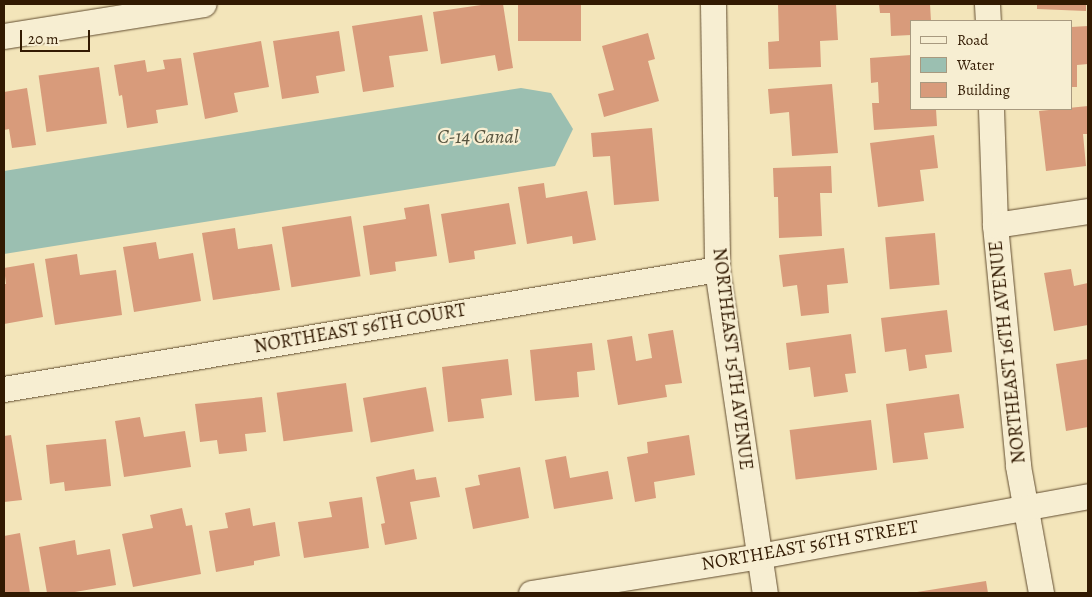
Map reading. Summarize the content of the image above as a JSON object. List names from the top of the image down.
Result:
{
  "streets": {
    "street": [
      "NORTHEAST 56TH COURT",
      "NORTHEAST 16TH AVENUE",
      "NORTHEAST 15TH AVENUE",
      "NORTHEAST 56TH STREET"
    ]
  },
  "crossings": [
    ["NORTHEAST 56TH COURT", "NORTHEAST 15TH AVENUE"],
    ["NORTHEAST 16TH AVENUE", "NORTHEAST 56TH STREET"],
    ["NORTHEAST 15TH AVENUE", "NORTHEAST 56TH STREET"]
  ],
  "water": ["C-14 Canal"],
  "legend": ["Road", "Water", "Building"],
  "scale_bar": "20 m"
}
